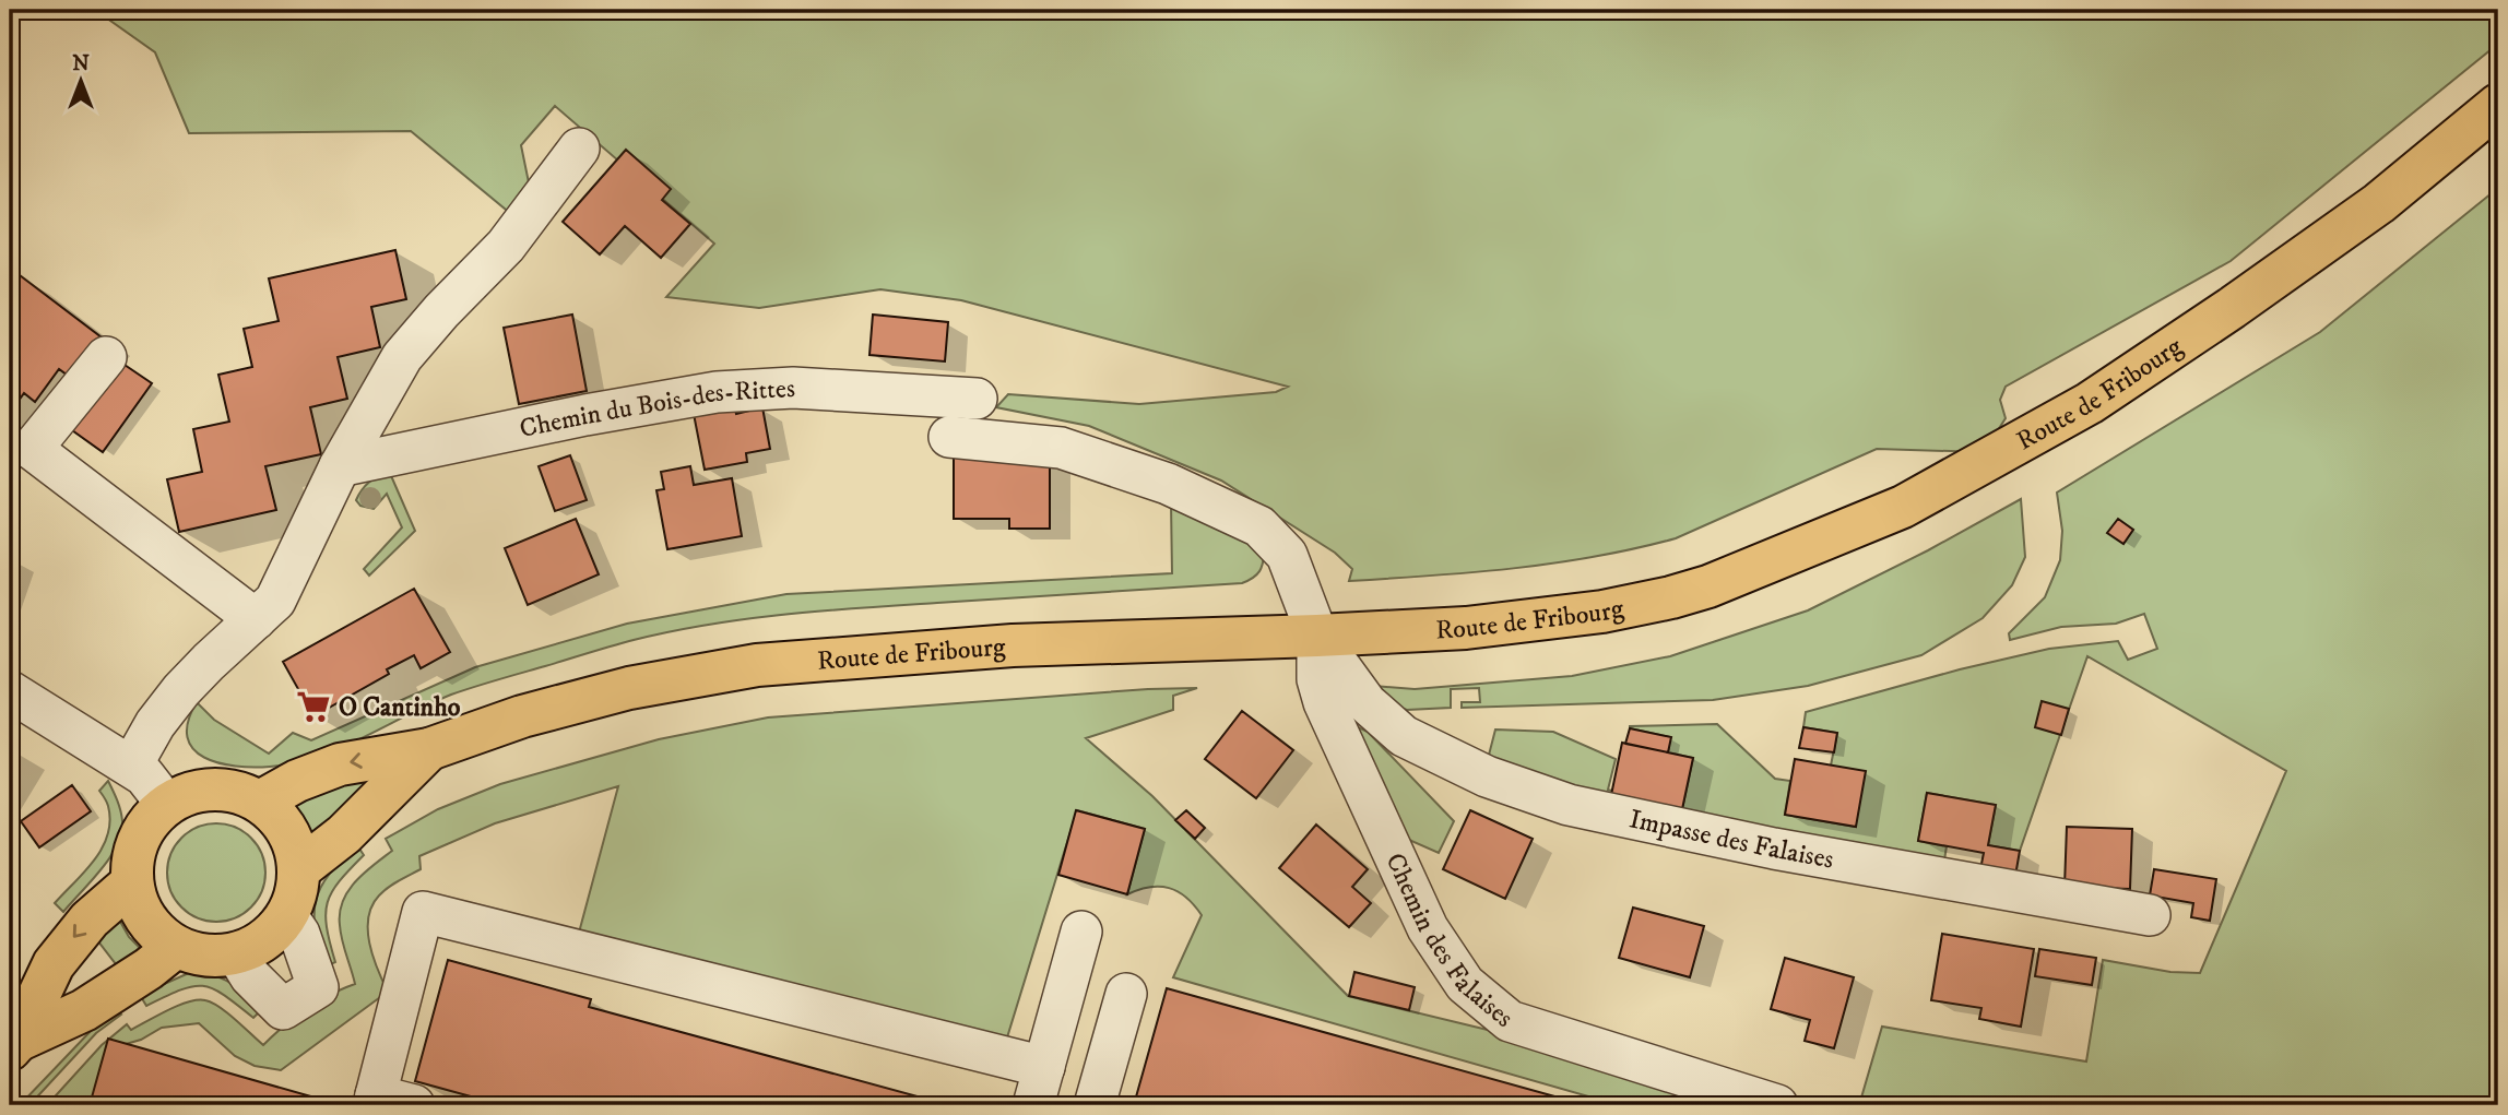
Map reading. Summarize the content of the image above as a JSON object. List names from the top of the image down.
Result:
{
  "streets": {
    "main road": ["Route de Fribourg"],
    "street": ["Chemin du Bois-des-Rittes", "Impasse des Falaises", "Chemin des Falaises"]
  },
  "crossings": [
    ["Route de Fribourg", "Impasse des Falaises"],
    ["Route de Fribourg", "Chemin des Falaises"],
    ["Impasse des Falaises", "Chemin des Falaises"]
  ],
  "places": {
    "supermarket": ["O Cantinho"]
  },
  "north": "top"
}
